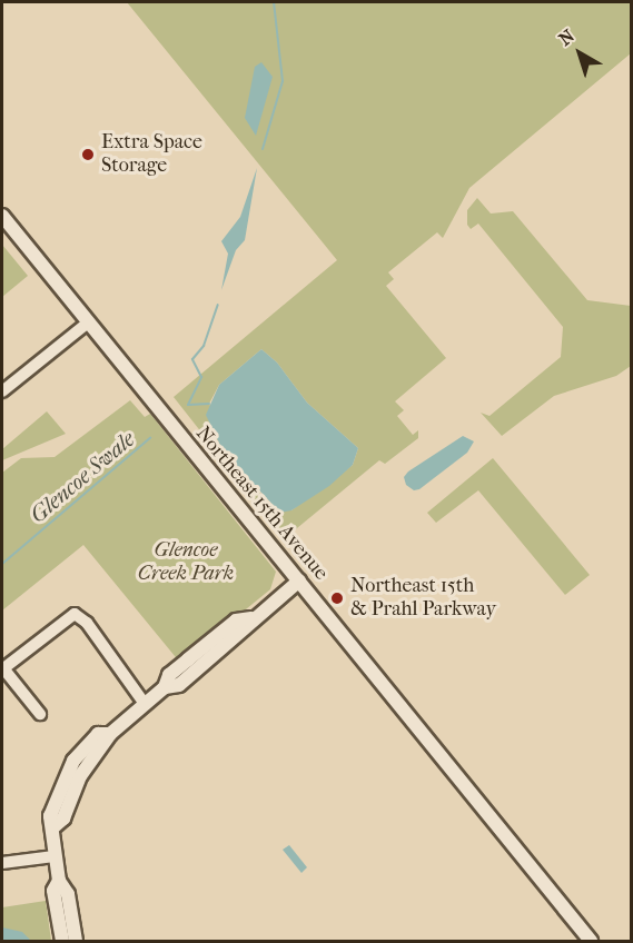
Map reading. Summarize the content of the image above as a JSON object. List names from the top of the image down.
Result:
{
  "streets": {
    "street": ["Northeast 15th Avenue"]
  },
  "water": ["Glencoe Swale"],
  "parks": ["Glencoe Creek Park"],
  "places": ["Extra Space Storage", "Northeast 15th & Prahl Parkway"],
  "north": "top left"
}
